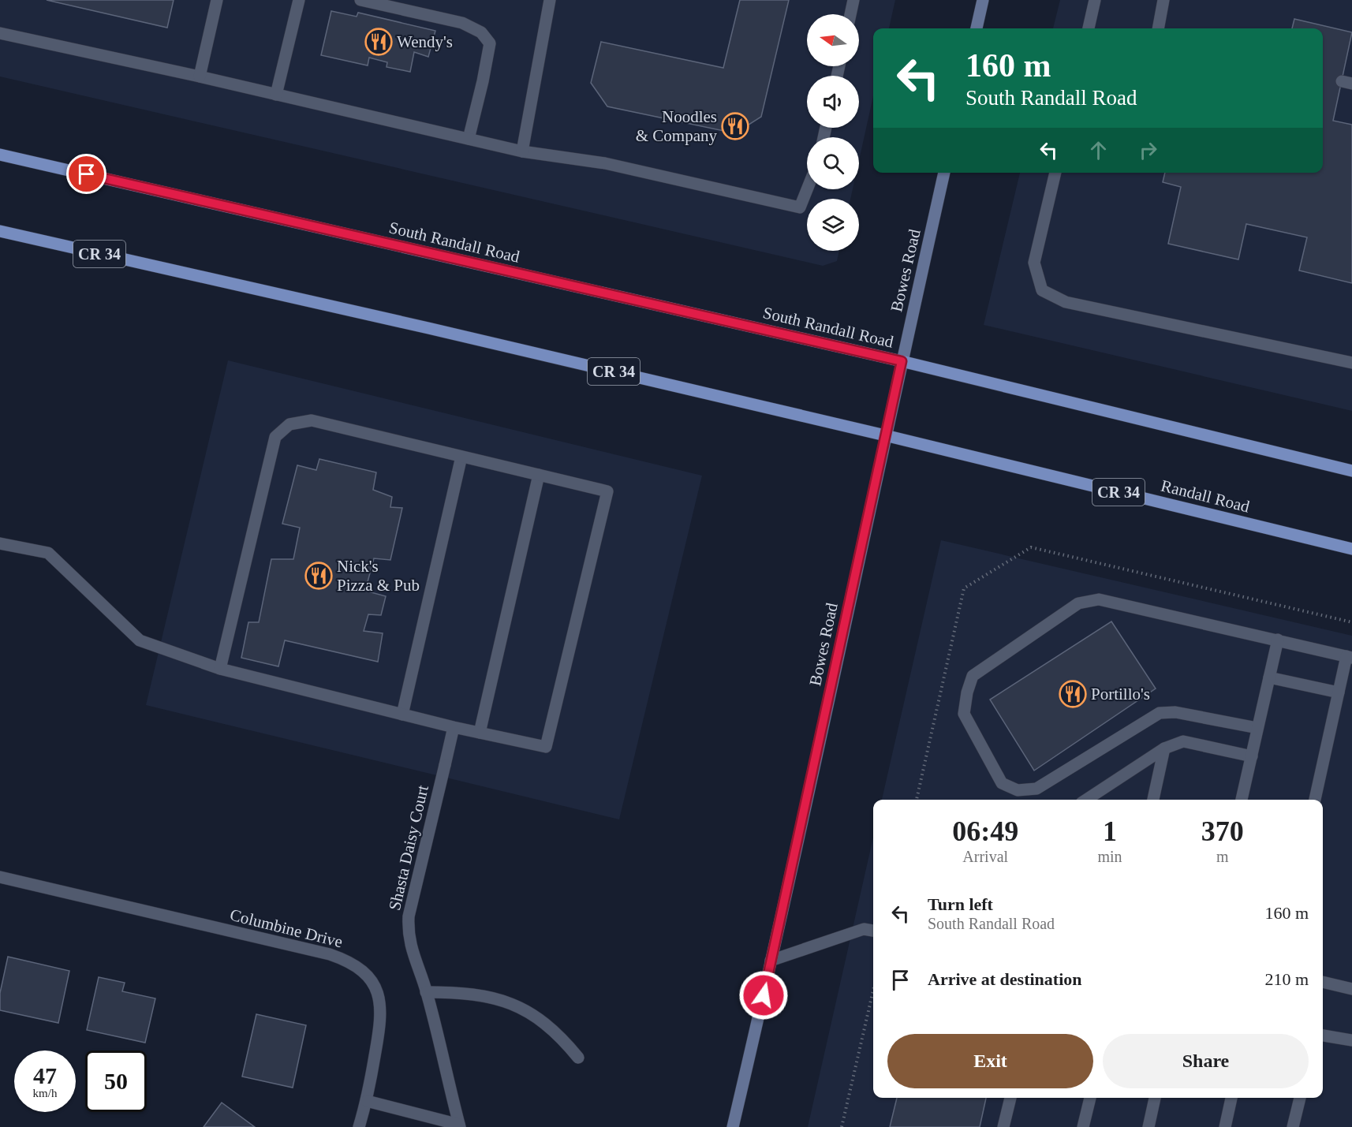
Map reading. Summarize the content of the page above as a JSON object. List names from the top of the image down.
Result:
{
  "streets": {
    "main road": [
      "South Randall Road",
      "CR 34",
      "Bowes Road",
      "Randall Road"
    ],
    "street": ["Shasta Daisy Court", "Columbine Drive"]
  },
  "crossings": [
    ["South Randall Road", "Bowes Road"],
    ["CR 34", "Bowes Road"],
    ["CR 34", "Randall Road"],
    ["Bowes Road", "Randall Road"]
  ],
  "places": {
    "restaurant": [
      "Wendy's",
      "Noodles & Company",
      "Nick's Pizza & Pub",
      "Portillo's"
    ]
  },
  "north": "left",
  "page": {
    "turn": ["160 m", "South Randall Road"],
    "eta": [
      "06:49",
      "Arrival",
      "1",
      "min",
      "370",
      "m"
    ],
    "list": [
      {
        "name": "Turn left",
        "note": "South Randall Road",
        "value": "160 m"
      },
      {
        "name": "Arrive at destination",
        "value": "210 m"
      }
    ],
    "buttons": ["Exit", "Share"],
    "speed": "47 km/h",
    "limit": "50"
  }
}
